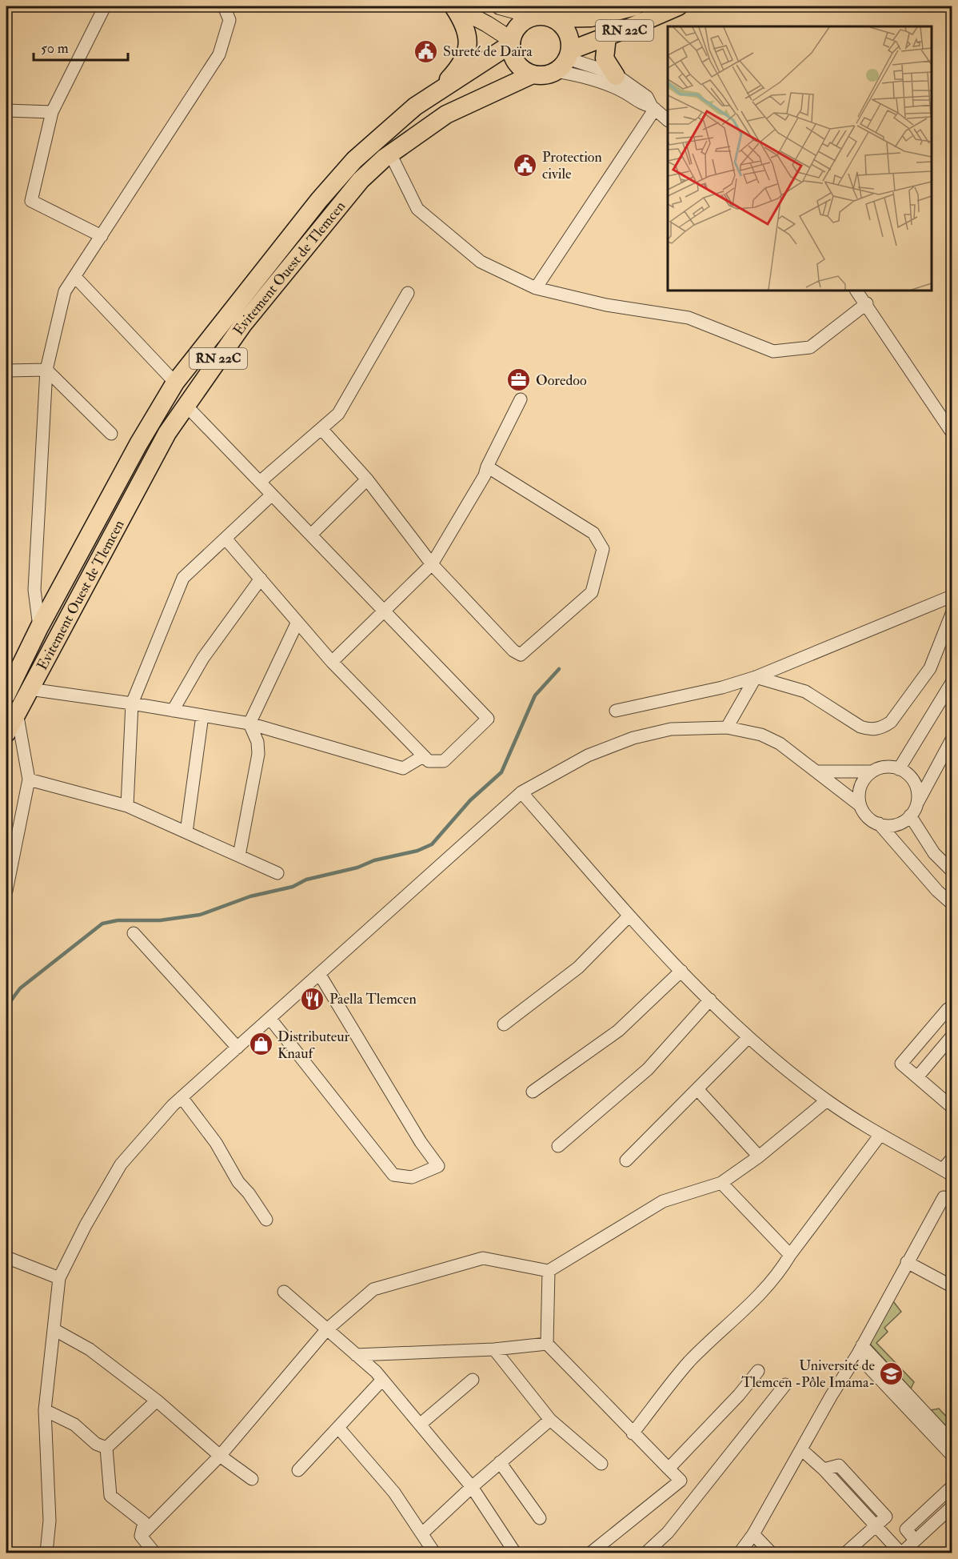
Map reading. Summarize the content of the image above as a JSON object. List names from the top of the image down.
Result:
{
  "streets": {
    "highway": ["RN 22C", "Evitement Ouest de Tlemcen"]
  },
  "crossings": [
    ["RN 22C", "Evitement Ouest de Tlemcen"]
  ],
  "places": {
    "public building": ["Sureté de Daïra", "Protection civile"],
    "office": ["Ooredoo"],
    "restaurant": ["Paella Tlemcen"],
    "shop": ["Distributeur Knauf"],
    "school or university": ["Université de Tlemcen -Pôle Imama-"]
  },
  "scale_bar": "50 m"
}
